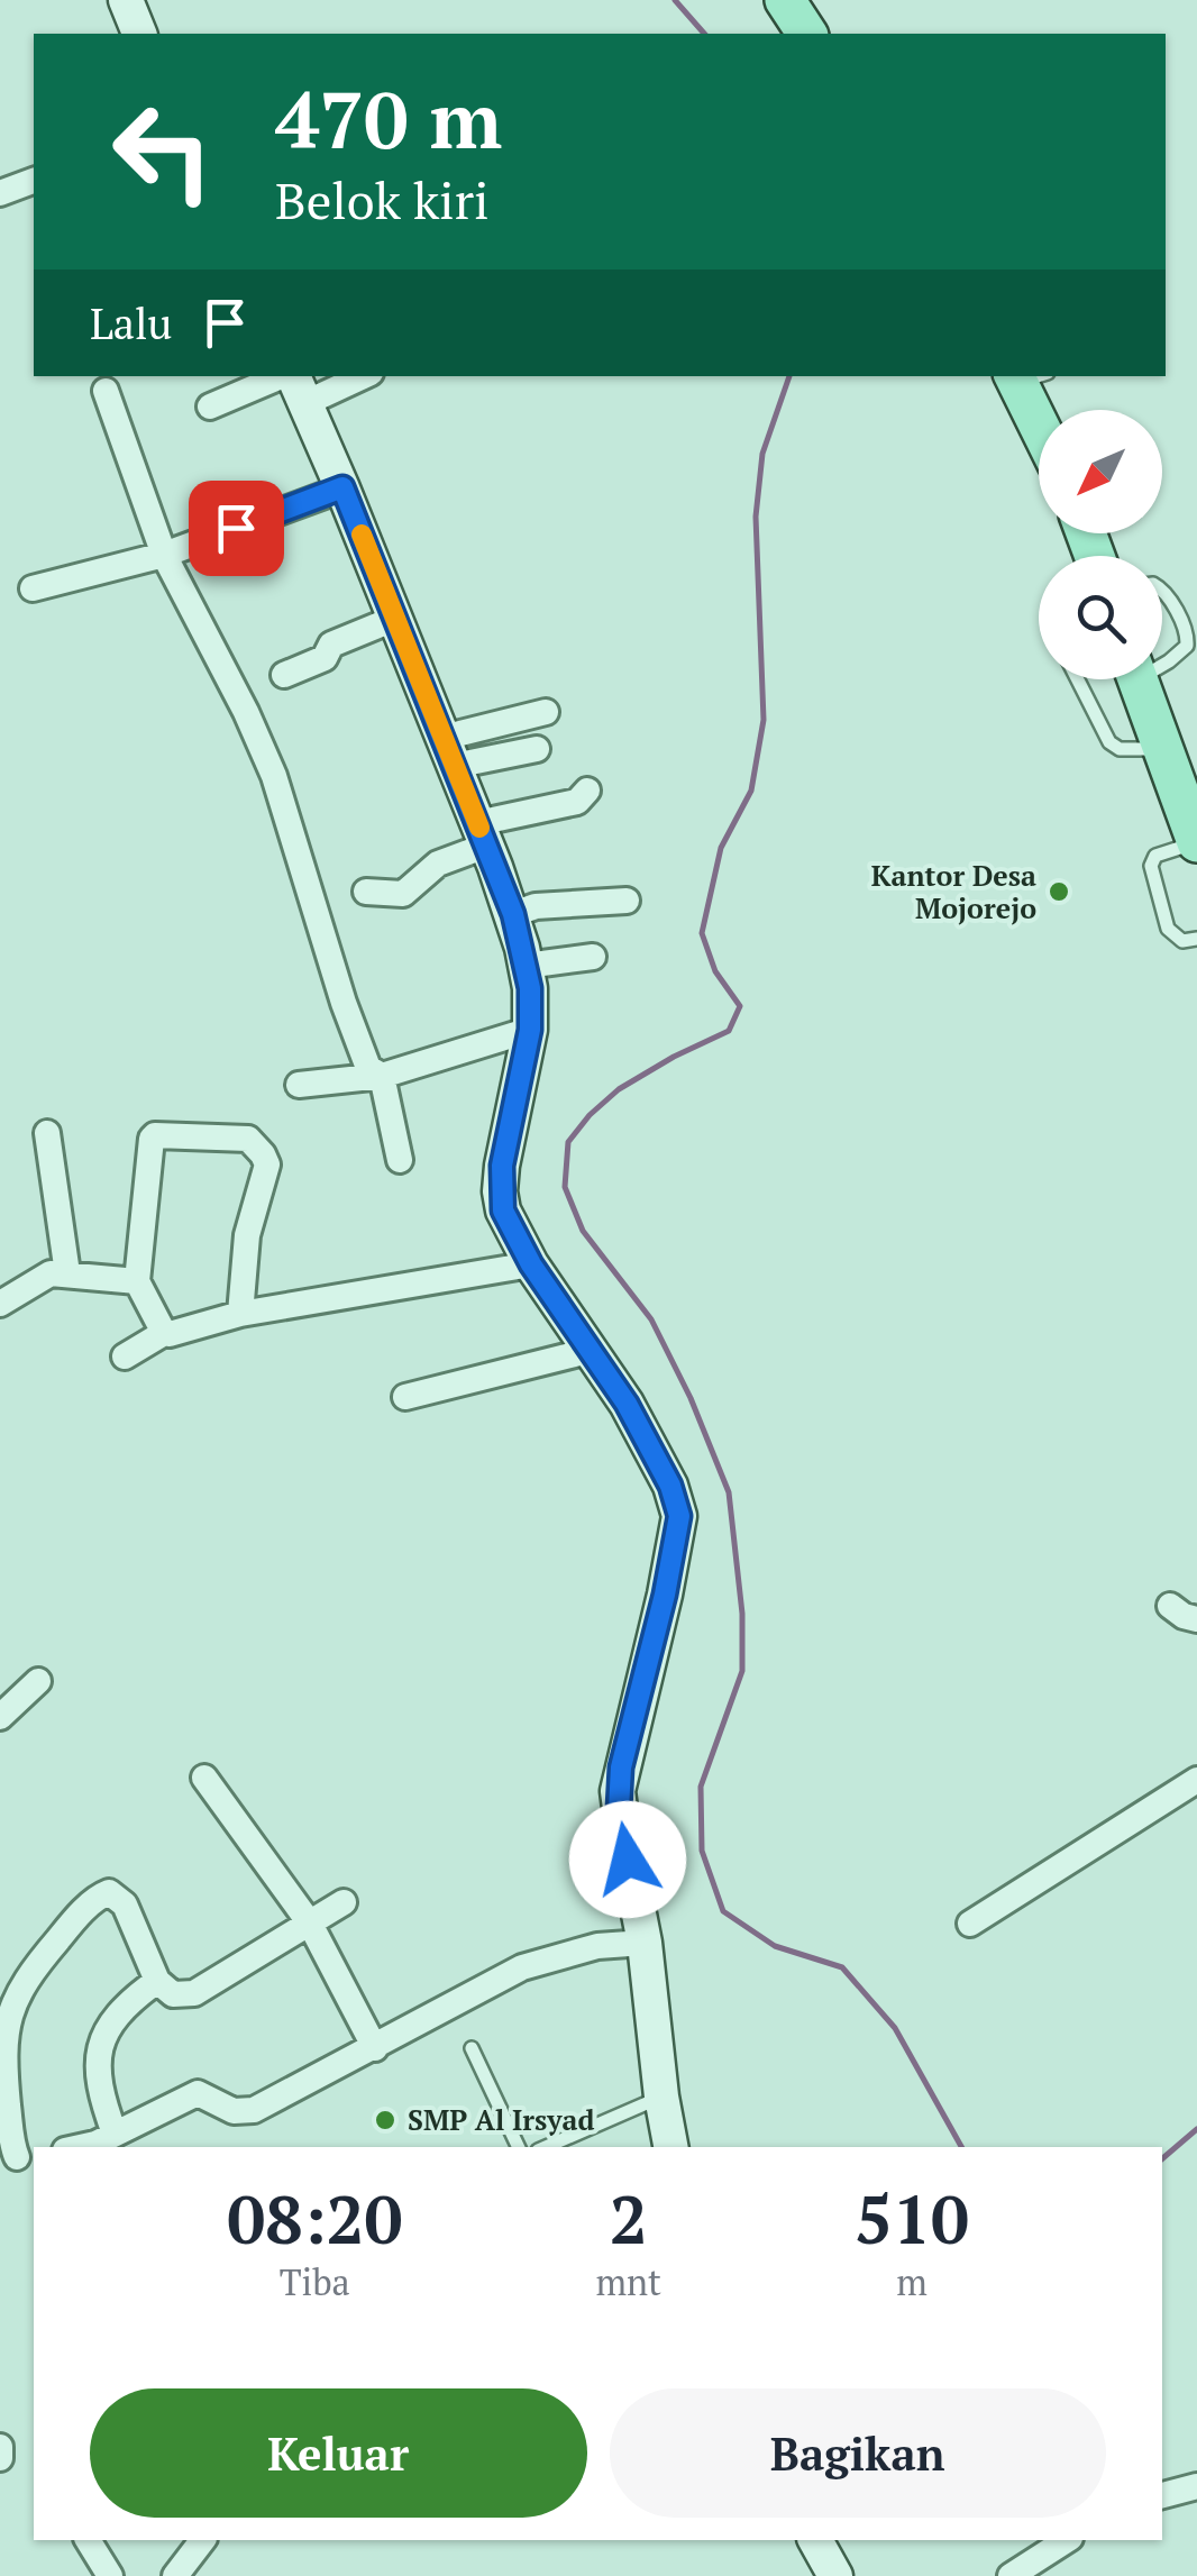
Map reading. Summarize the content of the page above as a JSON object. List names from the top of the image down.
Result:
{
  "places": ["Kantor Desa Mojorejo", "SMP Al Irsyad"],
  "north": "bottom left",
  "page": {
    "turn": ["470 m", "Belok kiri"],
    "then": "Lalu",
    "eta": [
      "08:20",
      "Tiba",
      "2",
      "mnt",
      "510",
      "m"
    ],
    "buttons": ["Keluar", "Bagikan"]
  }
}
